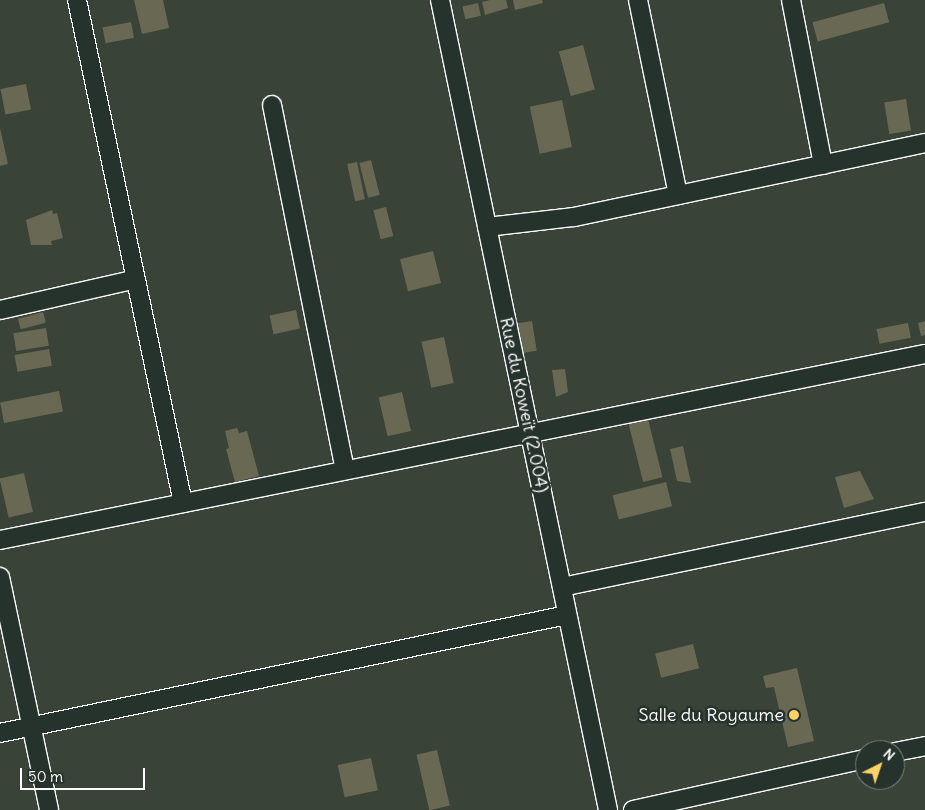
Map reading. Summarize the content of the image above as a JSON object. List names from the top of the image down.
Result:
{
  "streets": {
    "street": ["Rue du Koweït (2.004)"]
  },
  "places": ["Salle du Royaume"],
  "scale_bar": "50 m",
  "north": "top right"
}
